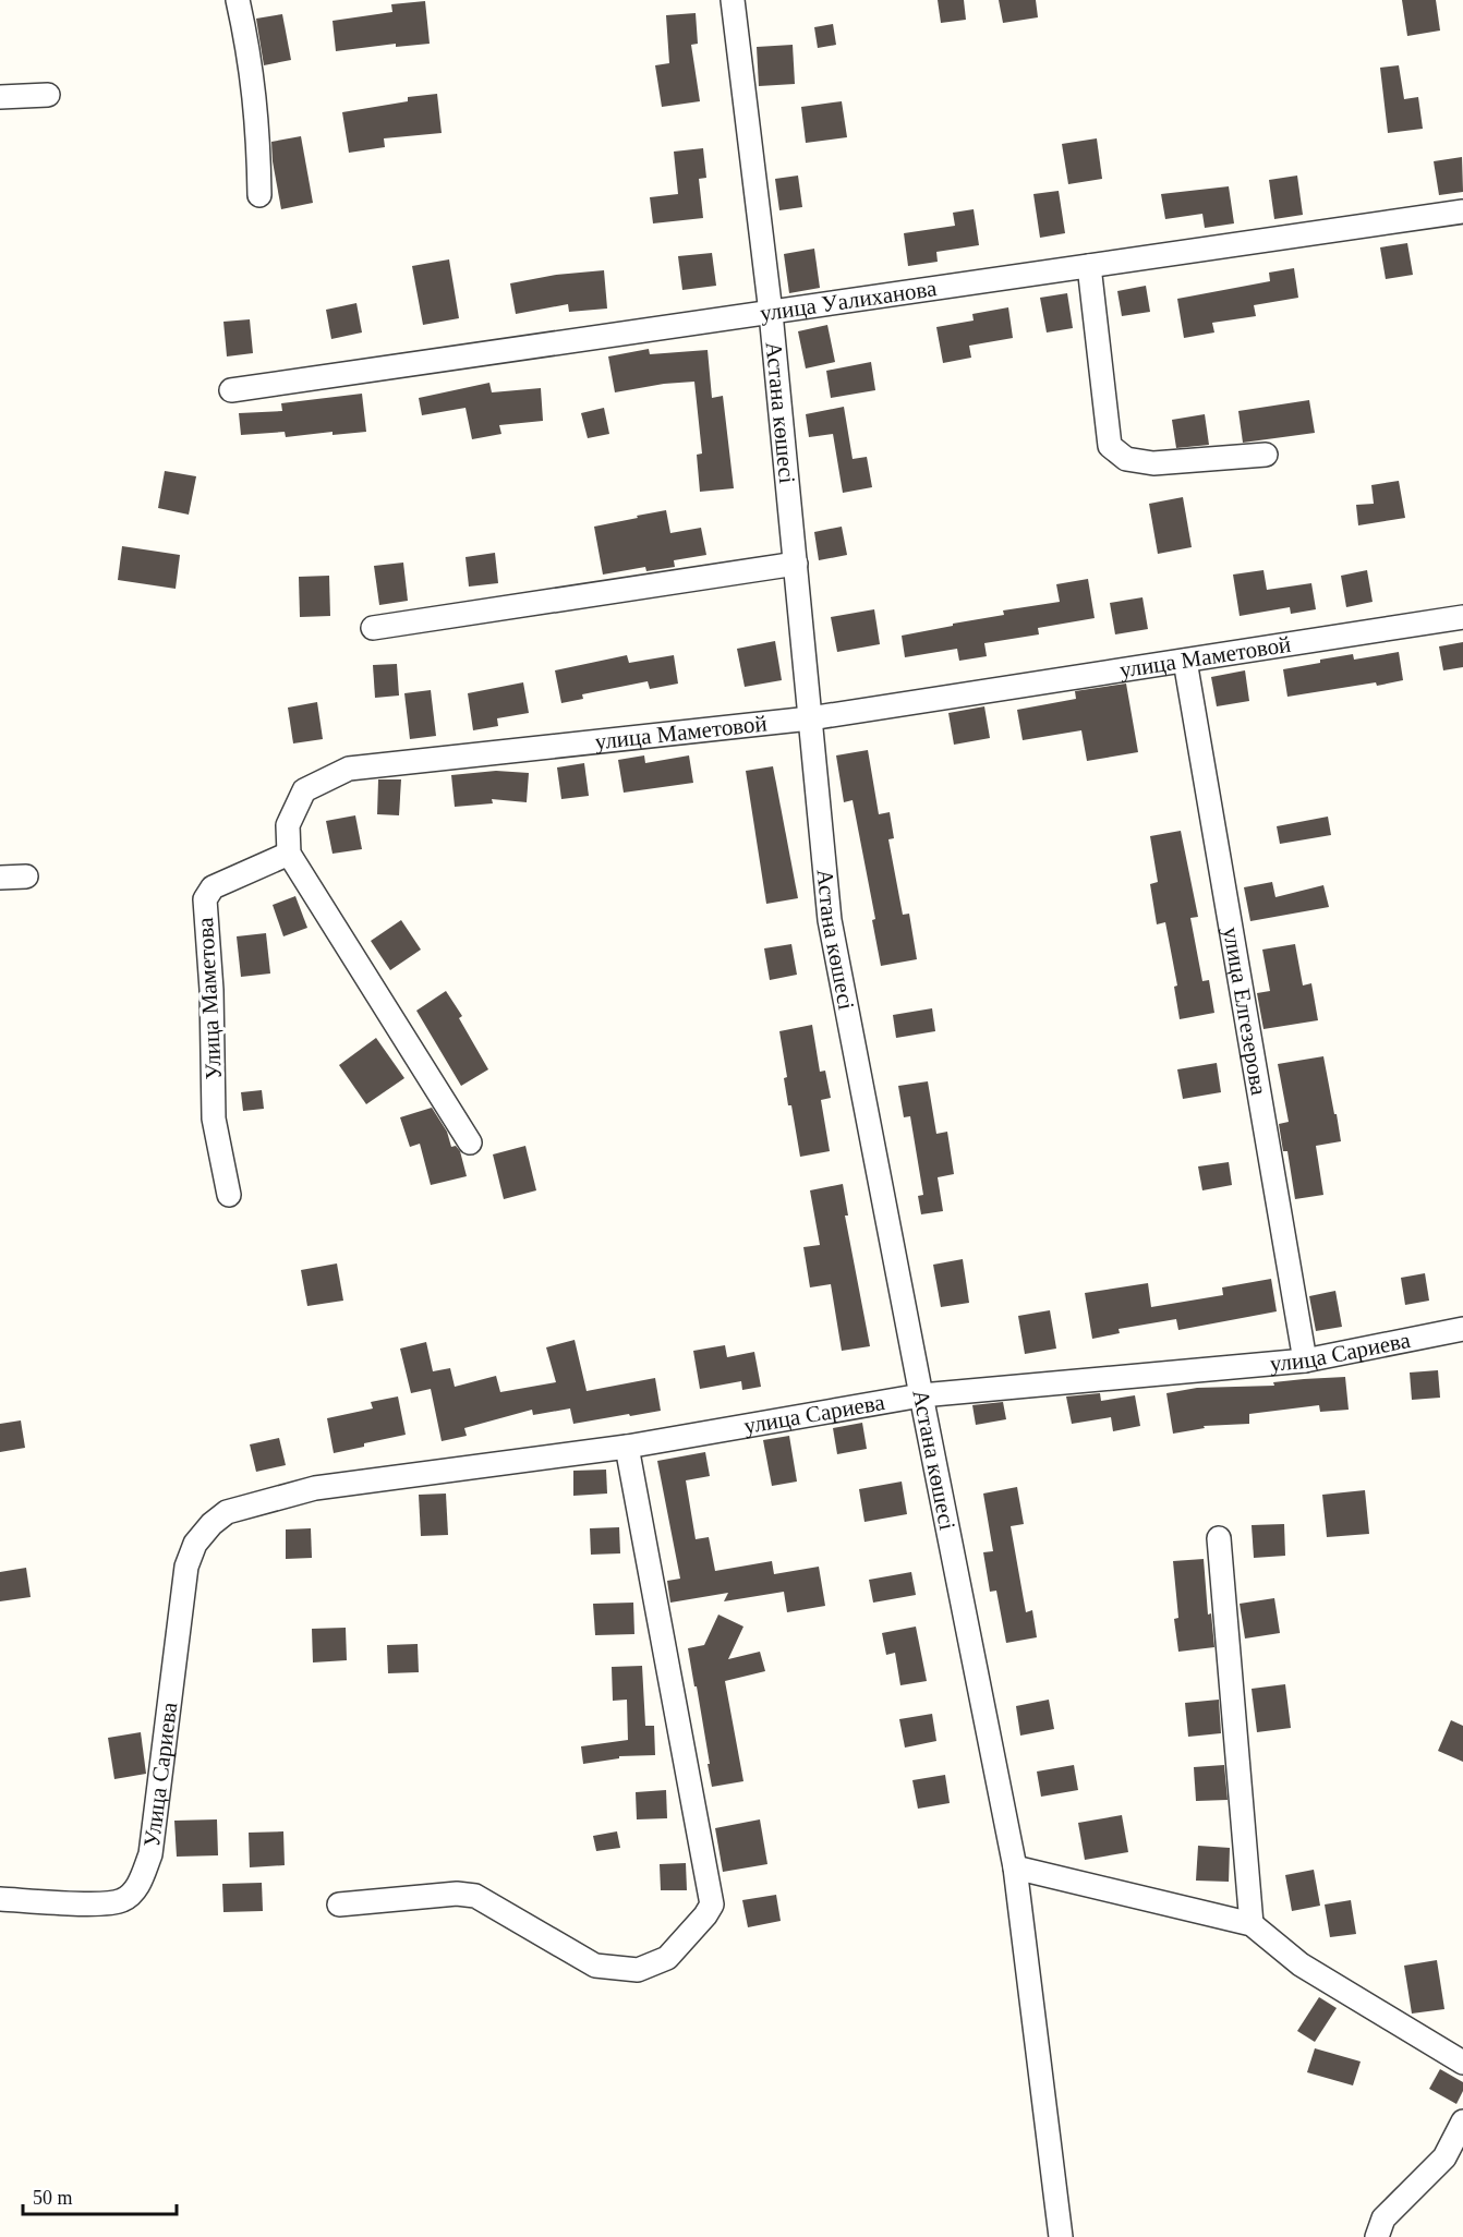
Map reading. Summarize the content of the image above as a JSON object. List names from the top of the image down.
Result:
{
  "streets": {
    "street": [
      "улица Уалиханова",
      "Астана көшесі",
      "улица Маметовой",
      "Улица Маметова",
      "улица Елгезерова",
      "улица Сариева",
      "Улица Сариева"
    ]
  },
  "crossings": [
    ["улица Уалиханова", "Астана көшесі"],
    ["Астана көшесі", "улица Маметовой"],
    ["Астана көшесі", "улица Сариева"],
    ["улица Маметовой", "Улица Маметова"],
    ["улица Маметовой", "улица Елгезерова"],
    ["улица Елгезерова", "улица Сариева"],
    ["улица Сариева", "Улица Сариева"]
  ],
  "scale_bar": "50 m"
}
